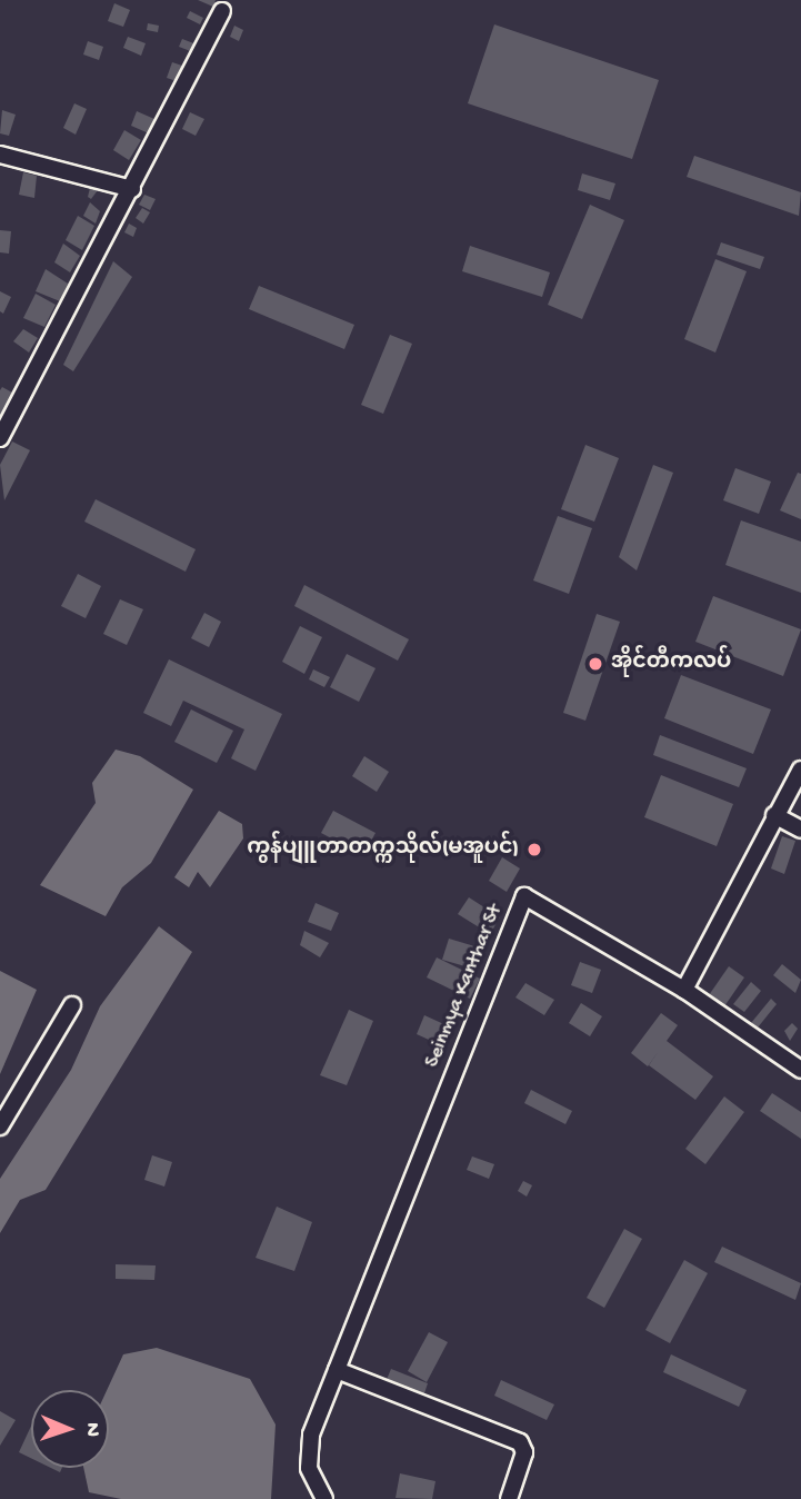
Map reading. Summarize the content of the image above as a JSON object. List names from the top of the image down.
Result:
{
  "streets": {
    "street": ["Seinmya Kanthar St"]
  },
  "places": ["အိုင်တီကလပ်", "ကွန်ပျူတာတက္ကသိုလ်(မအူပင်)"],
  "north": "right"
}
